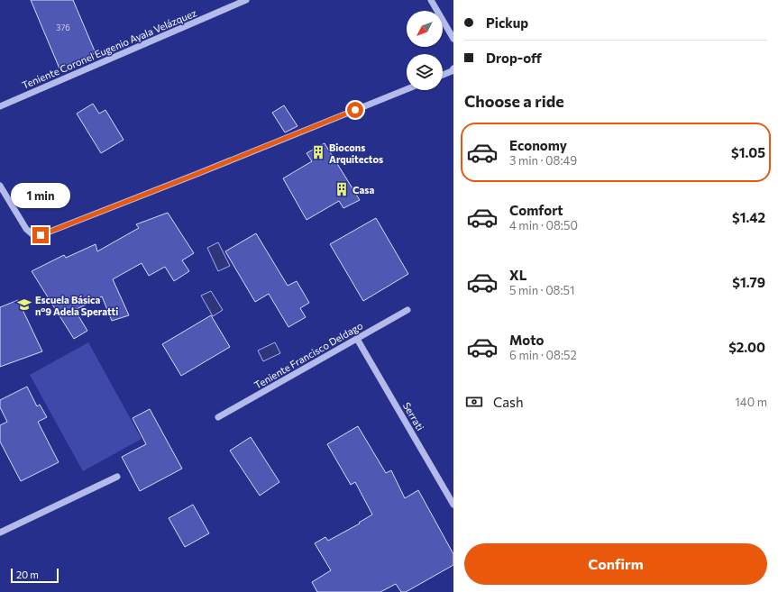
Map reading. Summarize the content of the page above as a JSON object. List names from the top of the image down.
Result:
{
  "streets": {
    "street": ["Teniente Coronel Eugenio Ayala Velázquez", "Teniente Francisco Deldago", "Serrati"]
  },
  "crossings": [
    ["Teniente Francisco Deldago", "Serrati"]
  ],
  "places": {
    "building": ["Biocons Arquitectos", "Casa"],
    "school or university": ["Escuela Básica nº9 Adela Speratti"]
  },
  "house_numbers": ["376"],
  "scale_bar": "20 m",
  "north": "bottom left",
  "page": {
    "banner": ["Pickup", "Drop-off"],
    "heading": "Choose a ride",
    "list": [
      {
        "name": "Economy",
        "note": "3 min · 08:49",
        "value": "$1.05"
      },
      {
        "name": "Comfort",
        "note": "4 min · 08:50",
        "value": "$1.42"
      },
      {
        "name": "XL",
        "note": "5 min · 08:51",
        "value": "$1.79"
      },
      {
        "name": "Moto",
        "note": "6 min · 08:52",
        "value": "$2.00"
      }
    ],
    "bubble": "1 min",
    "pay": ["Cash", "140 m"],
    "buttons": "Confirm",
    "scale": "20 m"
  }
}
